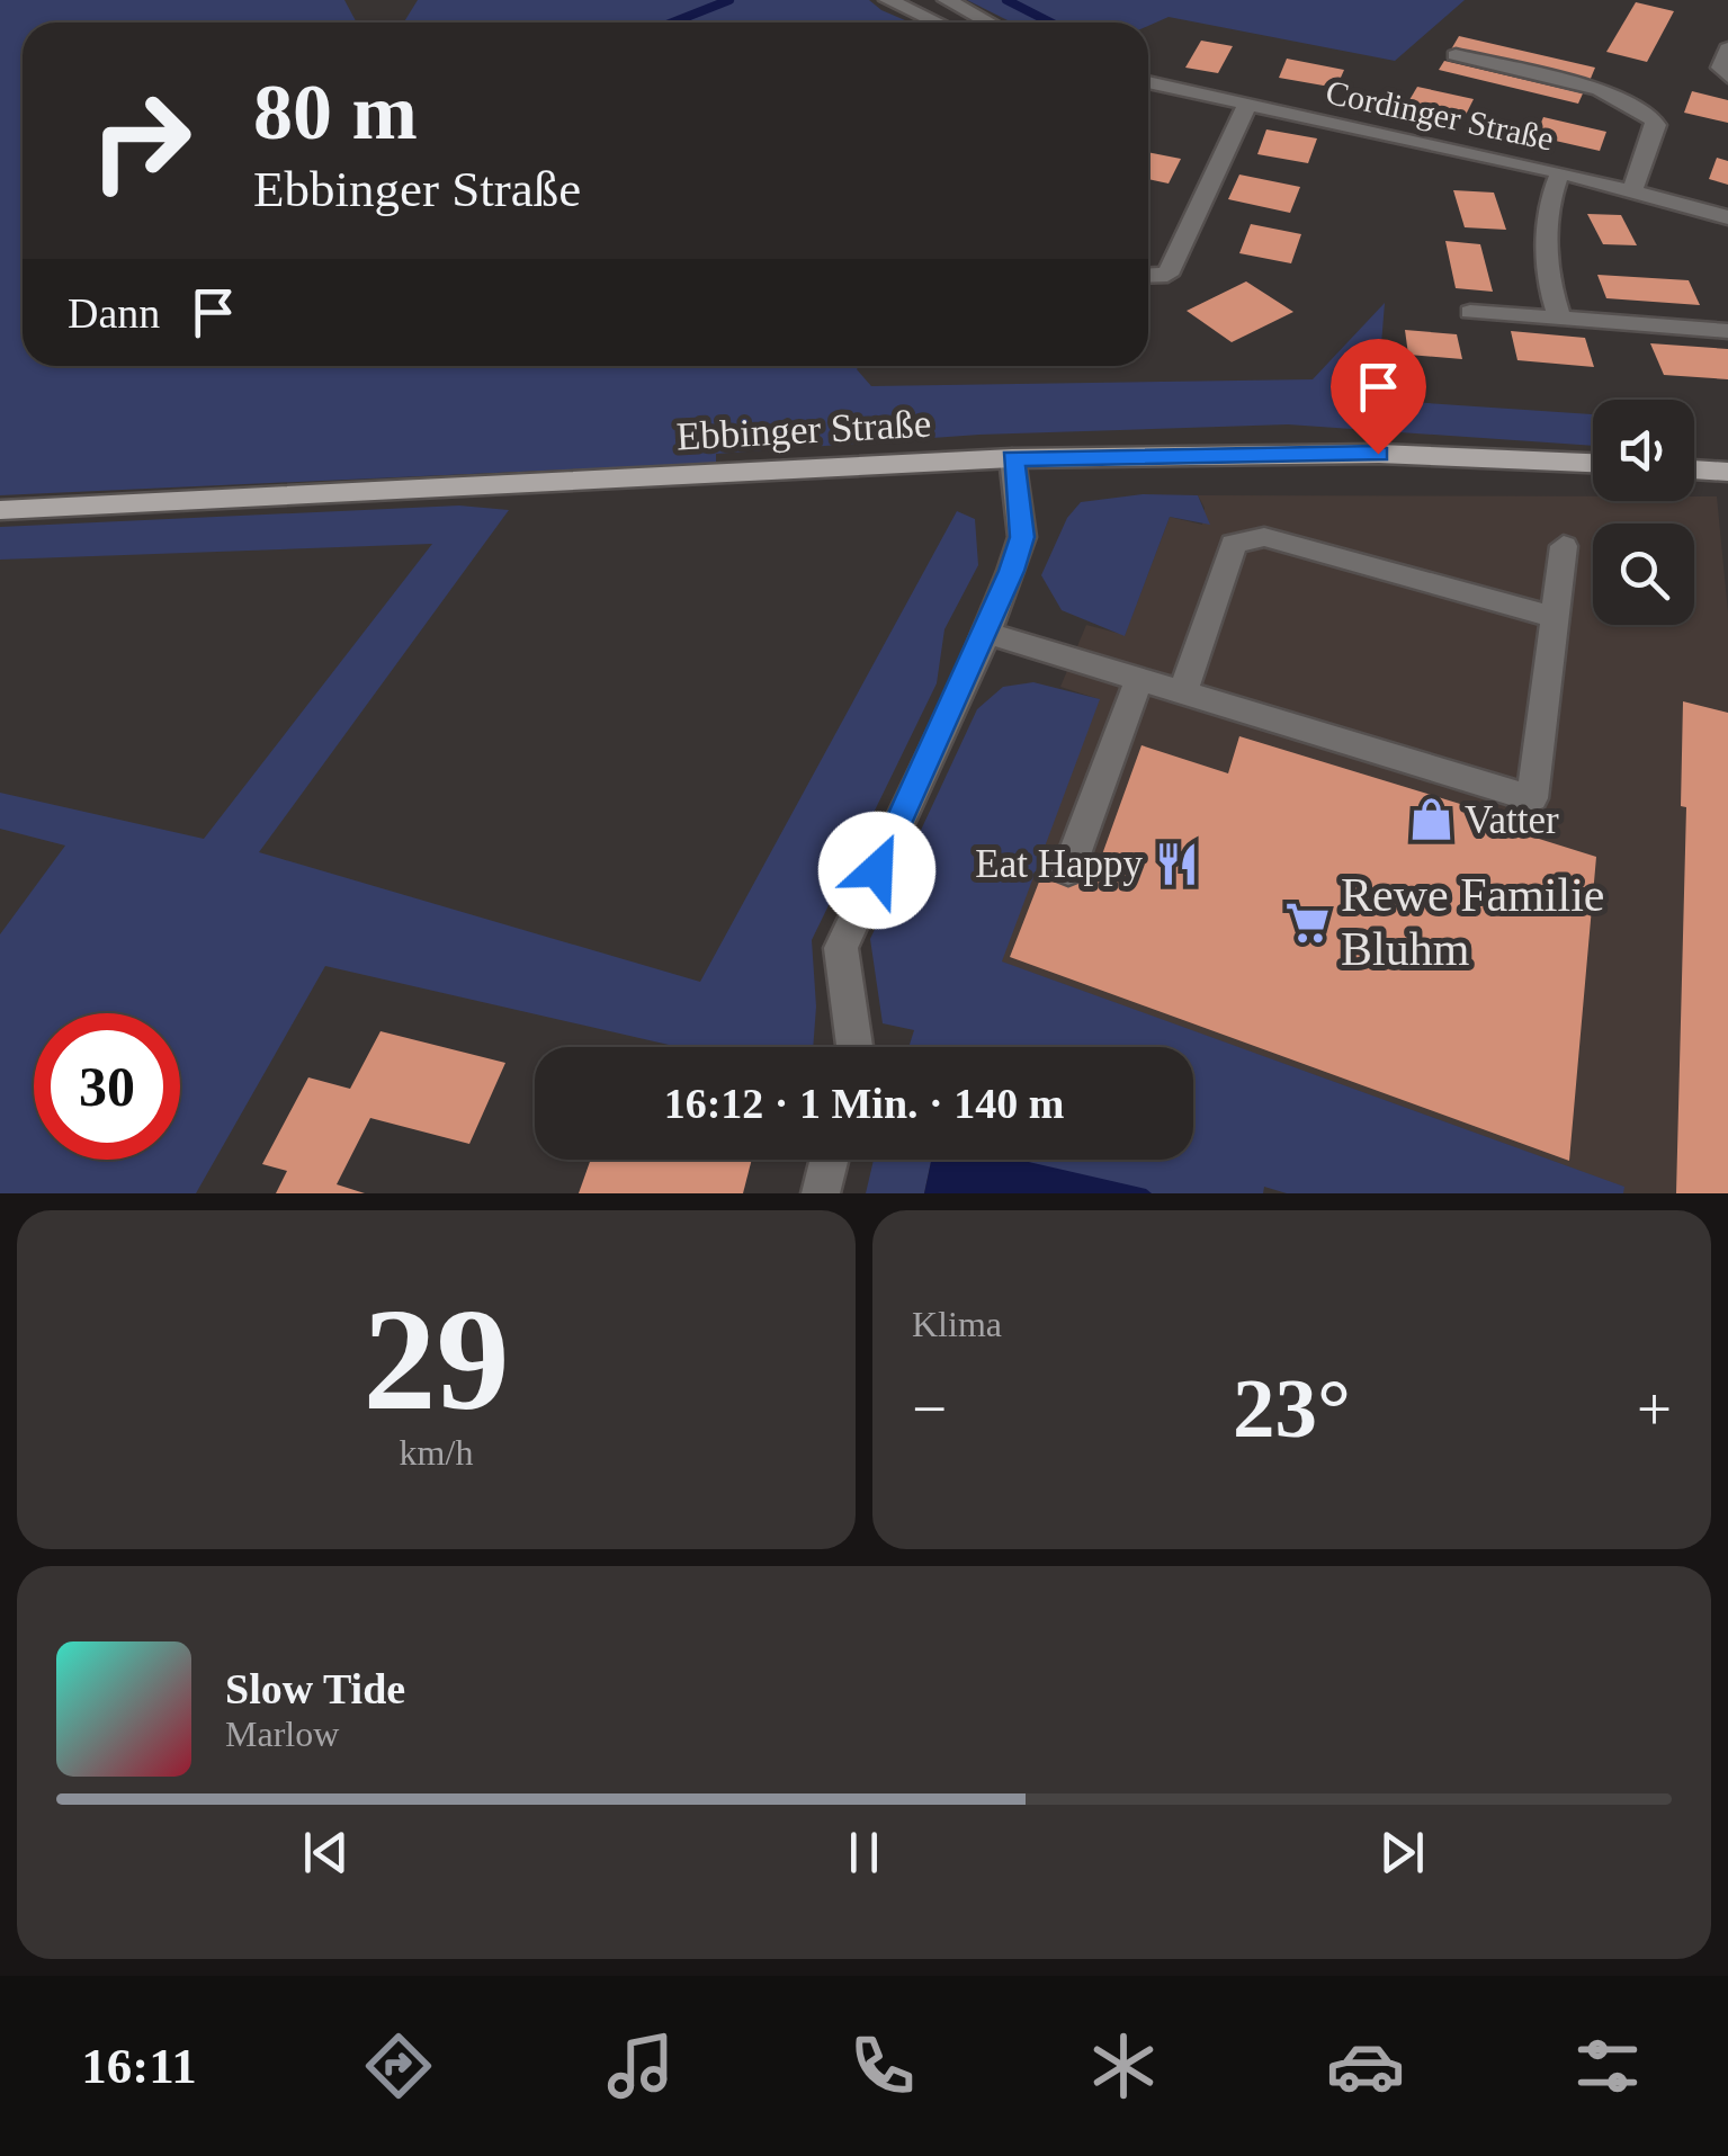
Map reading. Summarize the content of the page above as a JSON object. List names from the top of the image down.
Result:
{
  "streets": {
    "main road": ["Ebbinger Straße"],
    "street": ["Cordinger Straße"]
  },
  "places": {
    "shop": ["Vatter"],
    "restaurant": ["Eat Happy"],
    "supermarket": ["Rewe Familie Bluhm"]
  },
  "page": {
    "turn": ["80 m", "Ebbinger Straße"],
    "then": "Dann",
    "limit": "30",
    "trip": "16:12 · 1 Min. · 140 m",
    "tile": [
      ["29", "km/h"],
      "Klima"
    ],
    "heat": ["−", "23°", "+"],
    "song": ["Slow Tide", "Marlow"],
    "tabs": "16:11"
  }
}
